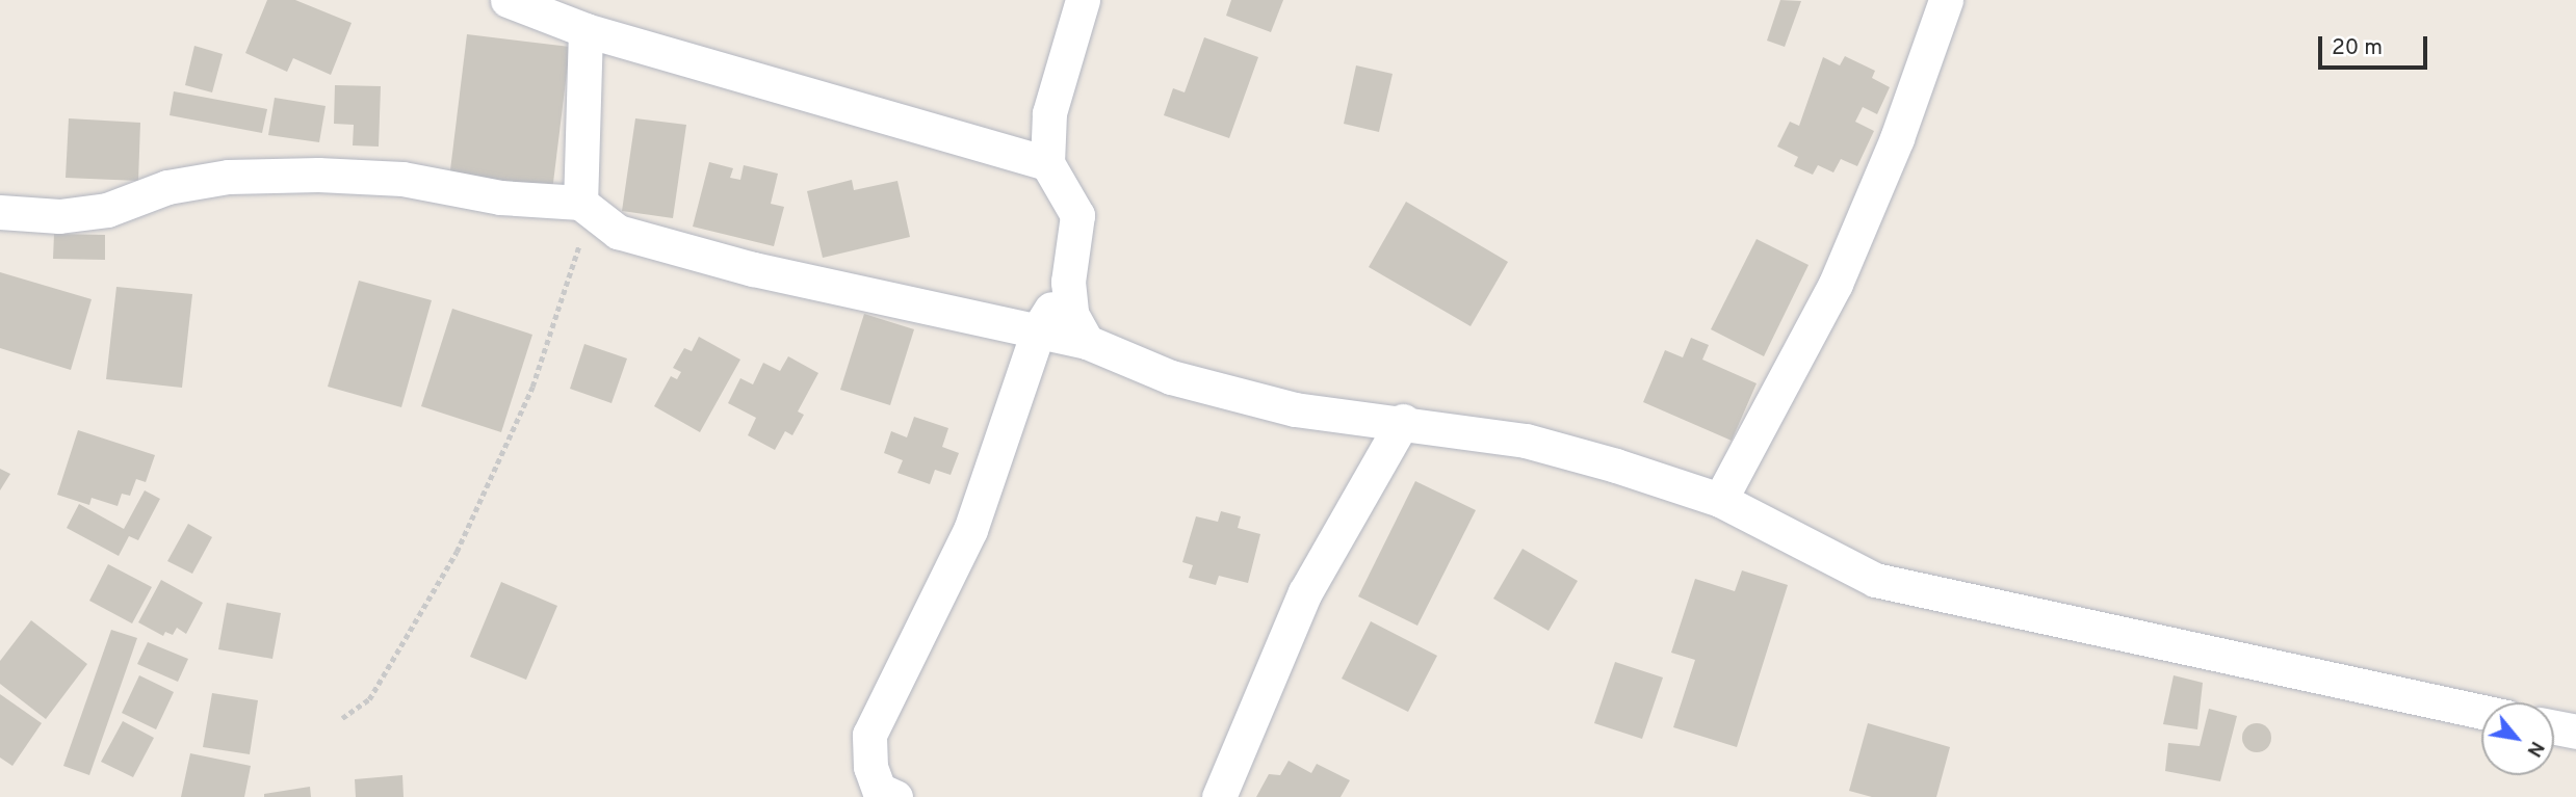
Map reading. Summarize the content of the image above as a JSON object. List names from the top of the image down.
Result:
{
  "scale_bar": "20 m",
  "north": "bottom right"
}
